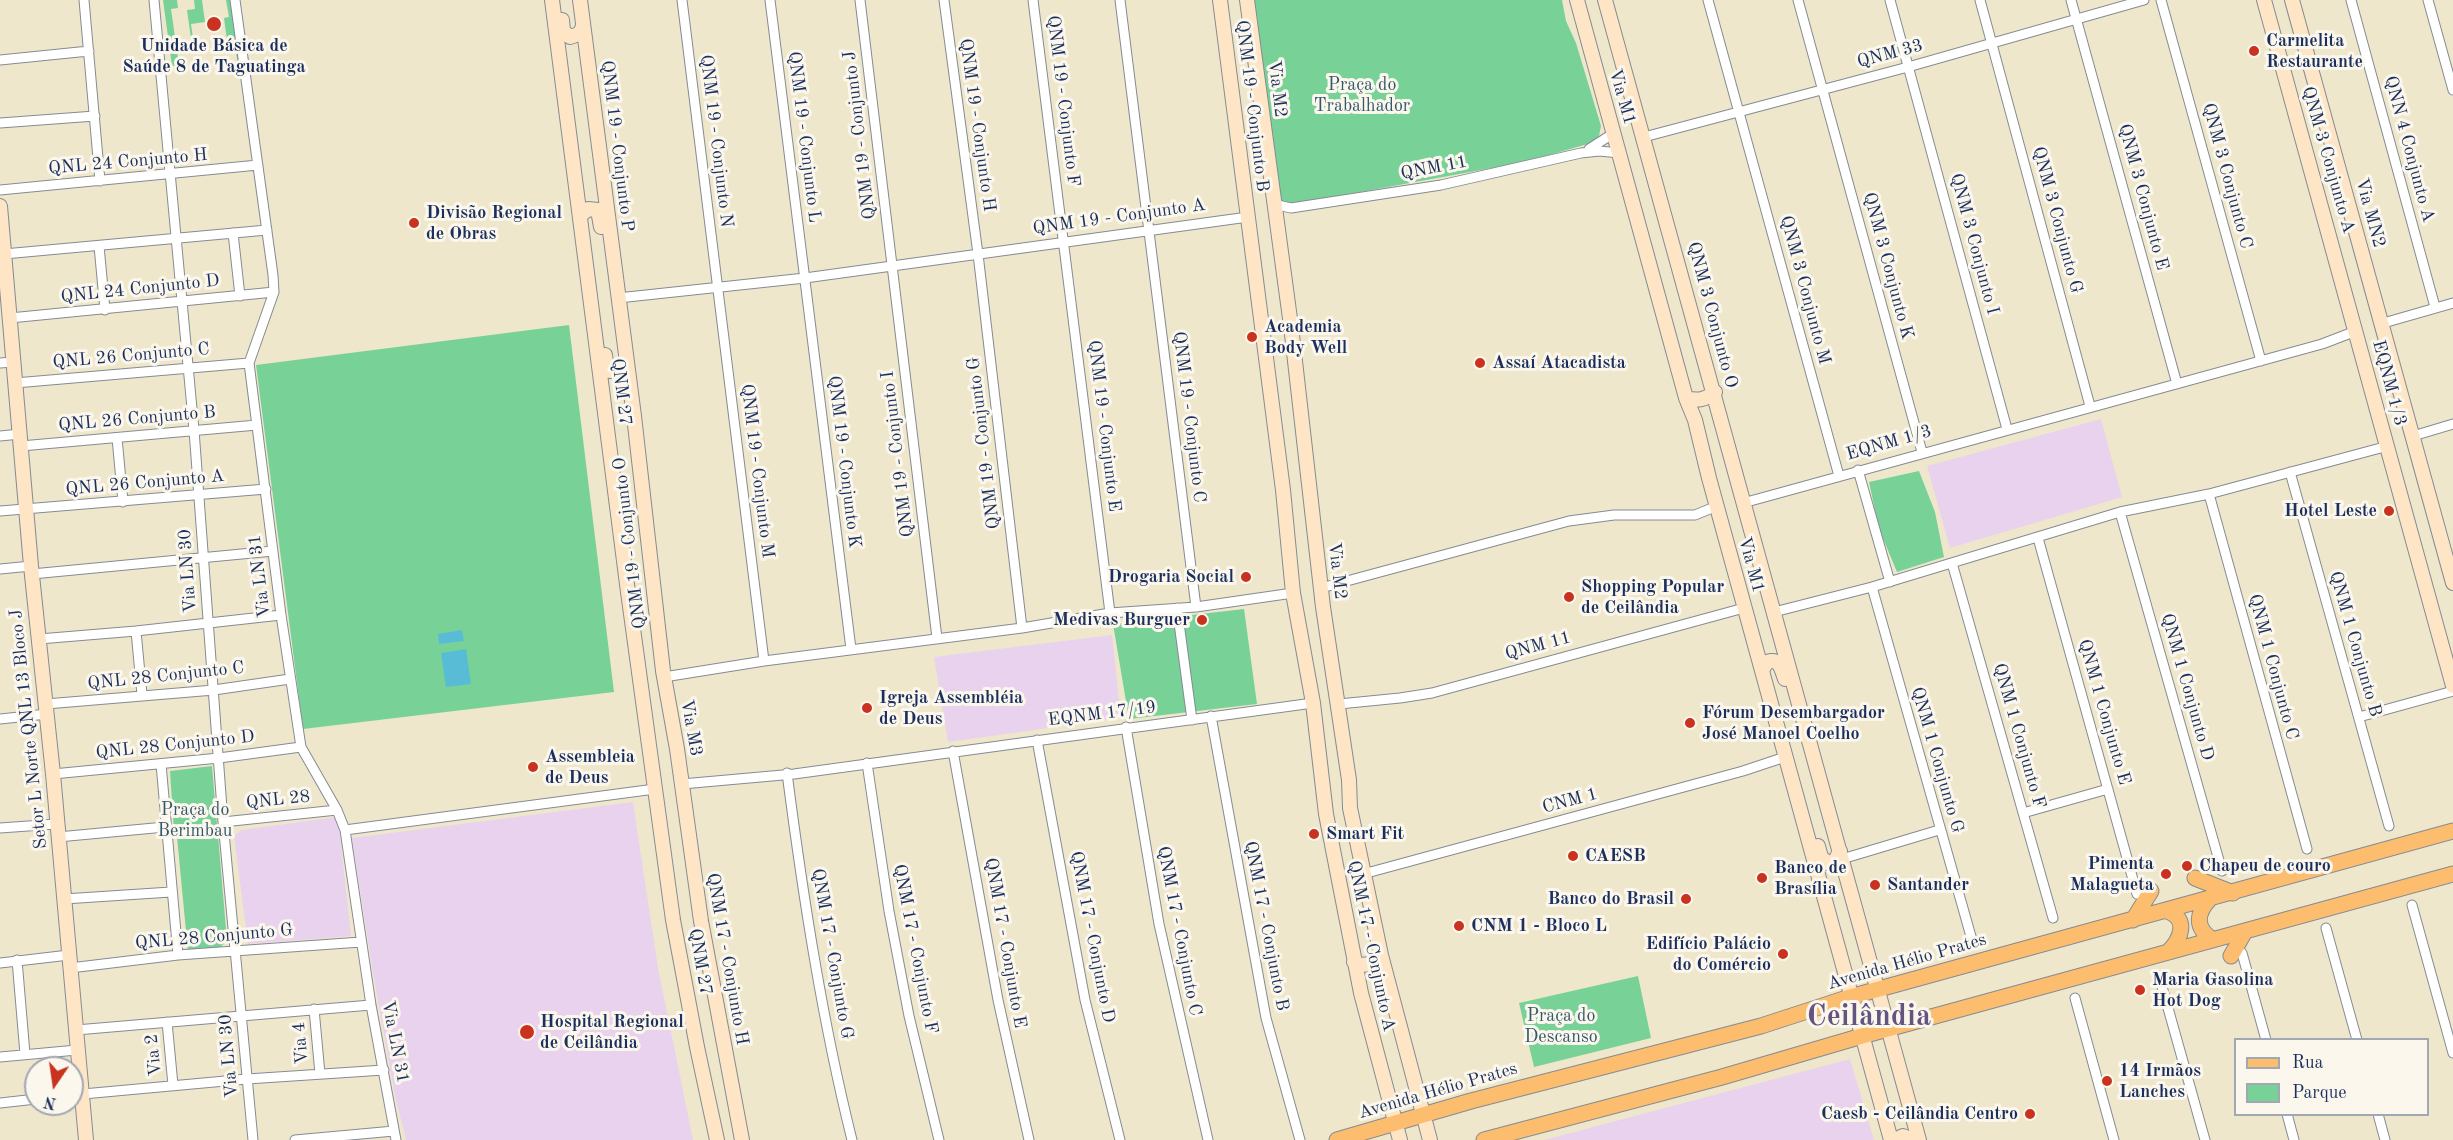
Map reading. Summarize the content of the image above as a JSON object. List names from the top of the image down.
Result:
{
  "streets": {
    "main road": [
      "Via M2",
      "Via M1",
      "QNM 19 - Conjunto B",
      "QNM 19 - Conjunto P",
      "QNM 3 Conjunto A",
      "Via MN2",
      "QNM 3 Conjunto O",
      "EQNM 1/3",
      "QNM 27",
      "QNM 19 - Conjunto O",
      "Via M3",
      "Setor L Norte QNL 13 Bloco J",
      "QNM 17 - Conjunto A",
      "QNM 17 - Conjunto H",
      "Avenida Hélio Prates"
    ],
    "street": [
      "QNM 33",
      "QNM 19 - Conjunto F",
      "QNM 19 - Conjunto H",
      "QNM 19 - Conjunto J",
      "QNM 19 - Conjunto L",
      "QNM 19 - Conjunto N",
      "QNN 4 Conjunto A",
      "QNL 24 Conjunto H",
      "QNM 11",
      "QNM 3 Conjunto C",
      "QNM 3 Conjunto E",
      "QNM 19 - Conjunto A",
      "QNM 3 Conjunto G",
      "QNM 3 Conjunto I",
      "QNM 3 Conjunto K",
      "QNL 24 Conjunto D",
      "QNM 3 Conjunto M",
      "QNL 26 Conjunto C",
      "QNM 19 - Conjunto C",
      "QNL 26 Conjunto B",
      "QNM 19 - Conjunto E",
      "QNM 19 - Conjunto G",
      "QNM 19 - Conjunto I",
      "QNM 19 - Conjunto K",
      "QNM 19 - Conjunto M",
      "QNL 26 Conjunto A",
      "Via LN 30",
      "Via LN 31",
      "QNM 1 Conjunto B",
      "QNM 1 Conjunto C",
      "QNL 28 Conjunto C",
      "QNM 1 Conjunto D",
      "QNM 1 Conjunto E",
      "EQNM 17/19",
      "QNM 1 Conjunto F",
      "QNL 28 Conjunto D",
      "QNM 1 Conjunto G",
      "QNL 28",
      "CNM 1",
      "QNM 17 - Conjunto B",
      "QNM 17 - Conjunto C",
      "QNL 28 Conjunto G",
      "QNM 17 - Conjunto D",
      "QNM 17 - Conjunto E",
      "QNM 17 - Conjunto F",
      "QNM 17 - Conjunto G",
      "Via 4",
      "Via 2"
    ]
  },
  "crossings": [
    ["QNM 33", "QNM 3 Conjunto E"],
    ["QNM 33", "QNM 3 Conjunto G"],
    ["QNM 33", "QNM 3 Conjunto I"],
    ["QNM 33", "QNM 3 Conjunto K"],
    ["QNM 33", "QNM 3 Conjunto M"],
    ["QNM 33", "QNM 3 Conjunto O"],
    ["Via M2", "QNM 11"],
    ["Via M2", "CNM 1"],
    ["Via M2", "Avenida Hélio Prates"],
    ["Via M1", "QNM 11"],
    ["Via M1", "QNM 3 Conjunto O"],
    ["Via M1", "EQNM 1/3"],
    ["Via M1", "CNM 1"],
    ["Via M1", "Avenida Hélio Prates"],
    ["QNM 19 - Conjunto F", "QNM 19 - Conjunto A"],
    ["QNM 19 - Conjunto F", "QNM 19 - Conjunto E"],
    ["QNM 19 - Conjunto B", "QNM 19 - Conjunto A"],
    ["QNM 19 - Conjunto H", "QNM 19 - Conjunto A"],
    ["QNM 19 - Conjunto H", "QNM 19 - Conjunto G"],
    ["QNM 19 - Conjunto J", "QNM 19 - Conjunto A"],
    ["QNM 19 - Conjunto J", "QNM 19 - Conjunto I"],
    ["QNM 19 - Conjunto L", "QNM 19 - Conjunto A"],
    ["QNM 19 - Conjunto L", "QNM 19 - Conjunto K"],
    ["QNM 19 - Conjunto N", "QNM 19 - Conjunto A"],
    ["QNM 19 - Conjunto N", "QNM 19 - Conjunto M"],
    ["QNM 19 - Conjunto P", "QNM 19 - Conjunto A"],
    ["QNM 19 - Conjunto P", "QNM 19 - Conjunto O"],
    ["QNM 3 Conjunto A", "EQNM 1/3"],
    ["QNL 24 Conjunto H", "Via LN 30"],
    ["QNL 24 Conjunto H", "Via LN 31"],
    ["QNM 3 Conjunto C", "EQNM 1/3"],
    ["QNM 3 Conjunto E", "EQNM 1/3"],
    ["QNM 19 - Conjunto A", "QNM 19 - Conjunto C"],
    ["QNM 19 - Conjunto A", "QNM 19 - Conjunto E"],
    ["QNM 19 - Conjunto A", "QNM 19 - Conjunto G"],
    ["QNM 19 - Conjunto A", "QNM 19 - Conjunto I"],
    ["QNM 19 - Conjunto A", "QNM 19 - Conjunto K"],
    ["QNM 19 - Conjunto A", "QNM 19 - Conjunto M"],
    ["QNM 19 - Conjunto A", "QNM 19 - Conjunto O"],
    ["QNM 3 Conjunto G", "EQNM 1/3"],
    ["QNM 3 Conjunto I", "EQNM 1/3"],
    ["QNM 3 Conjunto K", "EQNM 1/3"],
    ["QNL 24 Conjunto D", "Via LN 30"],
    ["QNL 24 Conjunto D", "Via LN 31"],
    ["QNL 24 Conjunto D", "Setor L Norte QNL 13 Bloco J"],
    ["QNM 3 Conjunto M", "EQNM 1/3"],
    ["QNM 3 Conjunto O", "EQNM 1/3"],
    ["QNL 26 Conjunto C", "Via LN 30"],
    ["QNL 26 Conjunto C", "Via LN 31"],
    ["QNL 26 Conjunto C", "Setor L Norte QNL 13 Bloco J"],
    ["EQNM 1/3", "QNM 1 Conjunto B"],
    ["EQNM 1/3", "QNM 1 Conjunto C"],
    ["EQNM 1/3", "QNM 1 Conjunto D"],
    ["EQNM 1/3", "QNM 1 Conjunto E"],
    ["EQNM 1/3", "QNM 1 Conjunto F"],
    ["EQNM 1/3", "QNM 1 Conjunto G"],
    ["QNL 26 Conjunto B", "Via LN 30"],
    ["QNL 26 Conjunto B", "Via LN 31"],
    ["QNL 26 Conjunto B", "Setor L Norte QNL 13 Bloco J"],
    ["QNL 26 Conjunto A", "Via LN 30"],
    ["QNL 26 Conjunto A", "Via LN 31"],
    ["QNL 26 Conjunto A", "Setor L Norte QNL 13 Bloco J"],
    ["QNM 19 - Conjunto O", "Via M3"],
    ["Via LN 30", "QNL 28 Conjunto C"],
    ["Via LN 30", "QNL 28 Conjunto D"],
    ["Via LN 30", "QNL 28"],
    ["Via LN 30", "QNL 28 Conjunto G"],
    ["Via LN 31", "QNL 28 Conjunto C"],
    ["Via LN 31", "QNL 28 Conjunto D"],
    ["Via LN 31", "QNL 28"],
    ["Via LN 31", "QNL 28 Conjunto G"],
    ["QNL 28 Conjunto C", "Setor L Norte QNL 13 Bloco J"],
    ["EQNM 17/19", "Via M3"],
    ["EQNM 17/19", "QNM 17 - Conjunto B"],
    ["EQNM 17/19", "QNM 17 - Conjunto C"],
    ["EQNM 17/19", "QNM 17 - Conjunto D"],
    ["EQNM 17/19", "QNM 17 - Conjunto E"],
    ["EQNM 17/19", "QNM 17 - Conjunto A"],
    ["EQNM 17/19", "QNM 17 - Conjunto F"],
    ["EQNM 17/19", "QNM 17 - Conjunto G"],
    ["EQNM 17/19", "QNM 17 - Conjunto H"],
    ["Via M3", "QNM 17 - Conjunto H"],
    ["Setor L Norte QNL 13 Bloco J", "QNL 28 Conjunto D"],
    ["Setor L Norte QNL 13 Bloco J", "QNL 28 Conjunto G"],
    ["QNM 17 - Conjunto A", "Avenida Hélio Prates"]
  ],
  "districts": ["Ceilândia"],
  "parks": ["Praça do Trabalhador", "Praça do Berimbau", "Praça do Descanso"],
  "places": [
    "Unidade Básica de Saúde 8 de Taguatinga",
    "Carmelita Restaurante",
    "Divisão Regional de Obras",
    "Academia Body Well",
    "Assaí Atacadista",
    "Hotel Leste",
    "Drogaria Social",
    "Shopping Popular de Ceilândia",
    "Medivas Burguer",
    "Igreja Assembléia de Deus",
    "Fórum Desembargador José Manoel Coelho",
    "Assembleia de Deus",
    "Smart Fit",
    "CAESB",
    "Chapeu de couro",
    "Pimenta Malagueta",
    "Banco de Brasília",
    "Santander",
    "Banco do Brasil",
    "CNM 1 - Bloco L",
    "Edifício Palácio do Comércio",
    "Maria Gasolina Hot Dog",
    "Hospital Regional de Ceilândia",
    "14 Irmãos Lanches",
    "Caesb - Ceilândia Centro"
  ],
  "legend": ["Rua", "Parque"],
  "north": "bottom"
}
